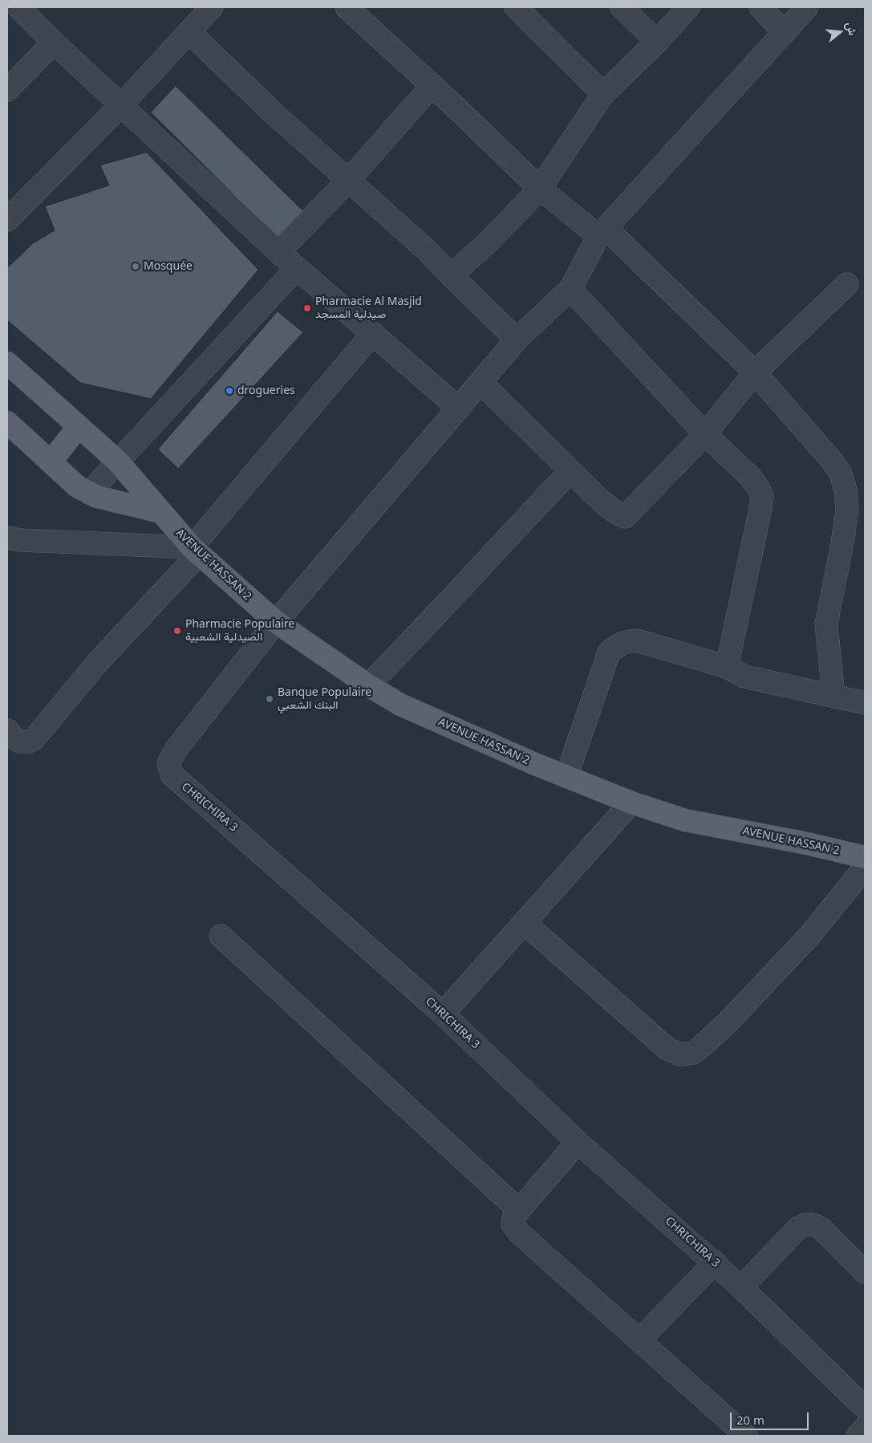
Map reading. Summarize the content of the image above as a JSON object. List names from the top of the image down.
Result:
{
  "streets": {
    "main road": ["AVENUE HASSAN 2"],
    "street": ["CHRICHIRA 3"]
  },
  "crossings": [
    ["AVENUE HASSAN 2", "CHRICHIRA 3"]
  ],
  "places": [
    "Mosquée",
    "Pharmacie Al Masjid صيدلية المسجد",
    "drogueries",
    "Pharmacie Populaire الصيدلية الشعبية",
    "Banque Populaire البنك الشعبي"
  ],
  "scale_bar": "20 m",
  "north": "right"
}
